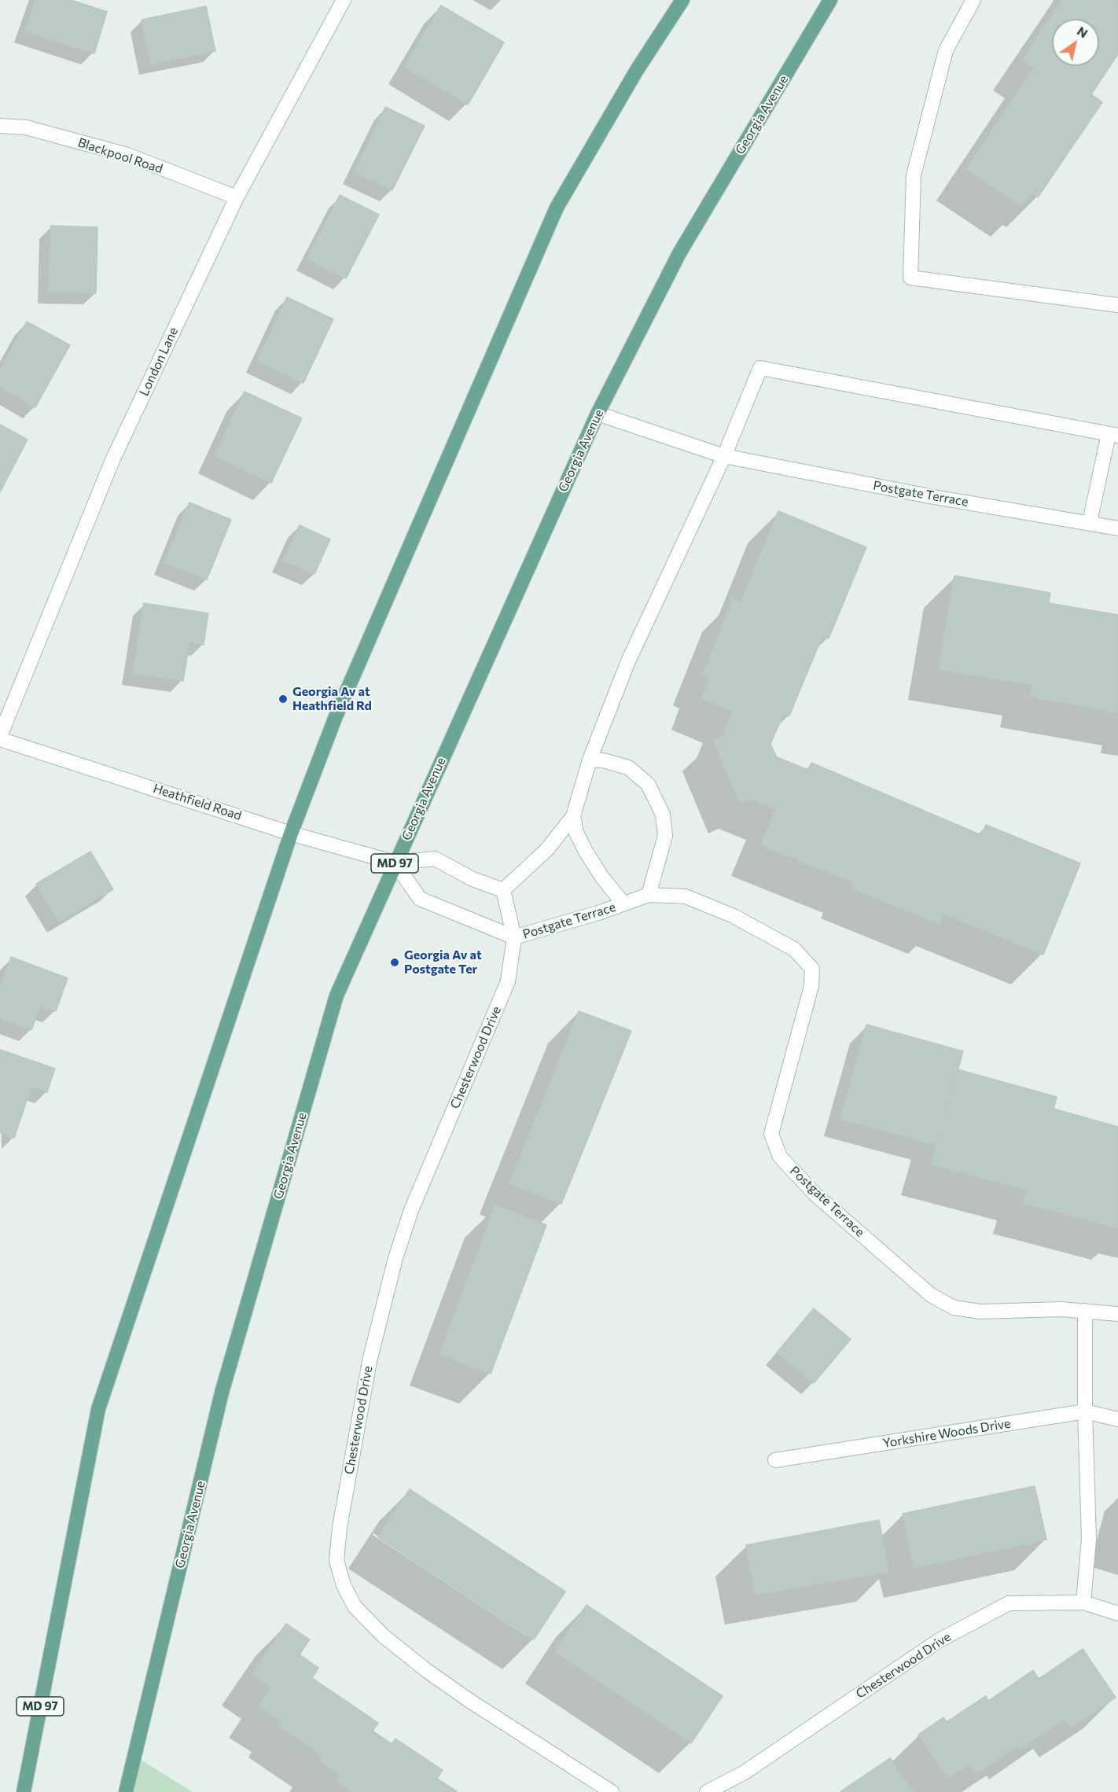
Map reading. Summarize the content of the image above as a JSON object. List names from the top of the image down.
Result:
{
  "streets": {
    "main road": ["Georgia Avenue", "MD 97"],
    "street": [
      "Blackpool Road",
      "London Lane",
      "Postgate Terrace",
      "Heathfield Road",
      "Chesterwood Drive",
      "Yorkshire Woods Drive"
    ]
  },
  "crossings": [
    ["Georgia Avenue", "Postgate Terrace"],
    ["Georgia Avenue", "Heathfield Road"],
    ["Blackpool Road", "London Lane"],
    ["London Lane", "Heathfield Road"],
    ["Postgate Terrace", "Heathfield Road"],
    ["Postgate Terrace", "Chesterwood Drive"],
    ["Heathfield Road", "MD 97"]
  ],
  "places": ["Georgia Av at Heathfield Rd", "Georgia Av at Postgate Ter"],
  "north": "top right"
}
